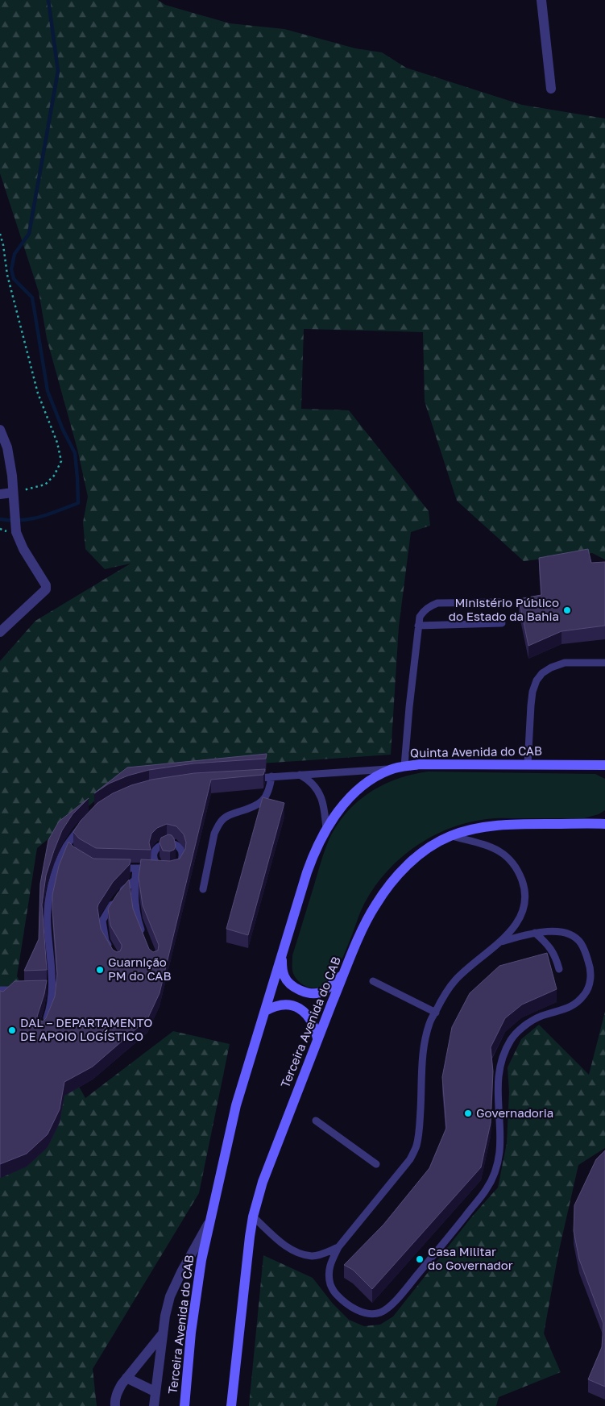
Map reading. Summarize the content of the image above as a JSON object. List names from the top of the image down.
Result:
{
  "streets": {
    "main road": ["Quinta Avenida do CAB", "Terceira Avenida do CAB"]
  },
  "crossings": [
    ["Quinta Avenida do CAB", "Terceira Avenida do CAB"]
  ],
  "places": [
    "Ministério Público do Estado da Bahia",
    "Guarnição PM do CAB",
    "DAL – DEPARTAMENTO DE APOIO LOGÍSTICO",
    "Governadoria",
    "Casa Militar do Governador"
  ]
}
